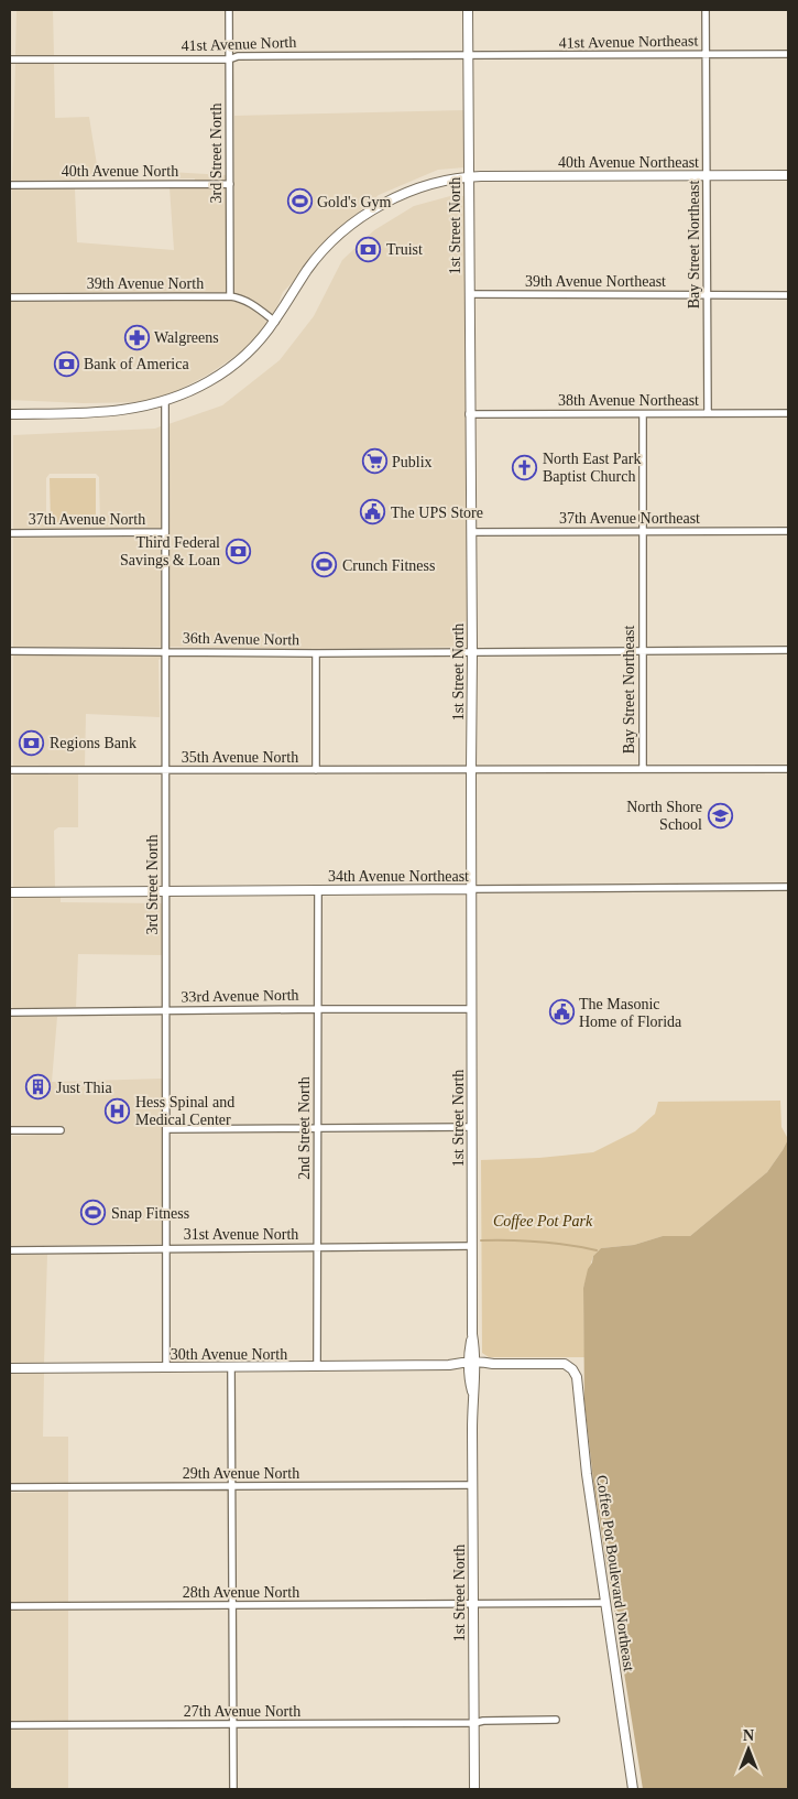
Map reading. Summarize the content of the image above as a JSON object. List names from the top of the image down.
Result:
{
  "streets": {
    "street": [
      "41st Avenue Northeast",
      "41st Avenue North",
      "3rd Street North",
      "40th Avenue Northeast",
      "40th Avenue North",
      "1st Street North",
      "Bay Street Northeast",
      "39th Avenue Northeast",
      "39th Avenue North",
      "38th Avenue Northeast",
      "37th Avenue Northeast",
      "37th Avenue North",
      "36th Avenue North",
      "35th Avenue North",
      "34th Avenue Northeast",
      "33rd Avenue North",
      "2nd Street North",
      "31st Avenue North",
      "30th Avenue North",
      "29th Avenue North",
      "Coffee Pot Boulevard Northeast",
      "28th Avenue North",
      "27th Avenue North"
    ]
  },
  "crossings": [
    ["41st Avenue Northeast", "41st Avenue North"],
    ["41st Avenue Northeast", "1st Street North"],
    ["41st Avenue Northeast", "Bay Street Northeast"],
    ["41st Avenue North", "3rd Street North"],
    ["41st Avenue North", "1st Street North"],
    ["3rd Street North", "40th Avenue North"],
    ["3rd Street North", "39th Avenue North"],
    ["3rd Street North", "37th Avenue North"],
    ["3rd Street North", "36th Avenue North"],
    ["3rd Street North", "35th Avenue North"],
    ["3rd Street North", "34th Avenue Northeast"],
    ["3rd Street North", "33rd Avenue North"],
    ["3rd Street North", "31st Avenue North"],
    ["3rd Street North", "30th Avenue North"],
    ["40th Avenue Northeast", "1st Street North"],
    ["40th Avenue Northeast", "Bay Street Northeast"],
    ["1st Street North", "39th Avenue Northeast"],
    ["1st Street North", "38th Avenue Northeast"],
    ["1st Street North", "37th Avenue Northeast"],
    ["1st Street North", "36th Avenue North"],
    ["1st Street North", "35th Avenue North"],
    ["1st Street North", "34th Avenue Northeast"],
    ["1st Street North", "33rd Avenue North"],
    ["1st Street North", "31st Avenue North"],
    ["1st Street North", "30th Avenue North"],
    ["1st Street North", "29th Avenue North"],
    ["1st Street North", "Coffee Pot Boulevard Northeast"],
    ["1st Street North", "28th Avenue North"],
    ["1st Street North", "27th Avenue North"],
    ["Bay Street Northeast", "39th Avenue Northeast"],
    ["Bay Street Northeast", "38th Avenue Northeast"],
    ["Bay Street Northeast", "37th Avenue Northeast"],
    ["Bay Street Northeast", "36th Avenue North"],
    ["Bay Street Northeast", "35th Avenue North"],
    ["34th Avenue Northeast", "2nd Street North"],
    ["33rd Avenue North", "2nd Street North"],
    ["2nd Street North", "31st Avenue North"],
    ["2nd Street North", "30th Avenue North"],
    ["30th Avenue North", "Coffee Pot Boulevard Northeast"],
    ["Coffee Pot Boulevard Northeast", "28th Avenue North"]
  ],
  "parks": ["Coffee Pot Park"],
  "places": {
    "sports": ["Gold's Gym", "Crunch Fitness", "Snap Fitness"],
    "bank": [
      "Truist",
      "Bank of America",
      "Third Federal Savings & Loan",
      "Regions Bank"
    ],
    "pharmacy": ["Walgreens"],
    "supermarket": ["Publix"],
    "church": ["North East Park Baptist Church"],
    "public building": ["The UPS Store", "The Masonic Home of Florida"],
    "school or university": ["North Shore School"],
    "building": ["Just Thia"],
    "hospital": ["Hess Spinal and Medical Center"]
  },
  "north": "top"
}
